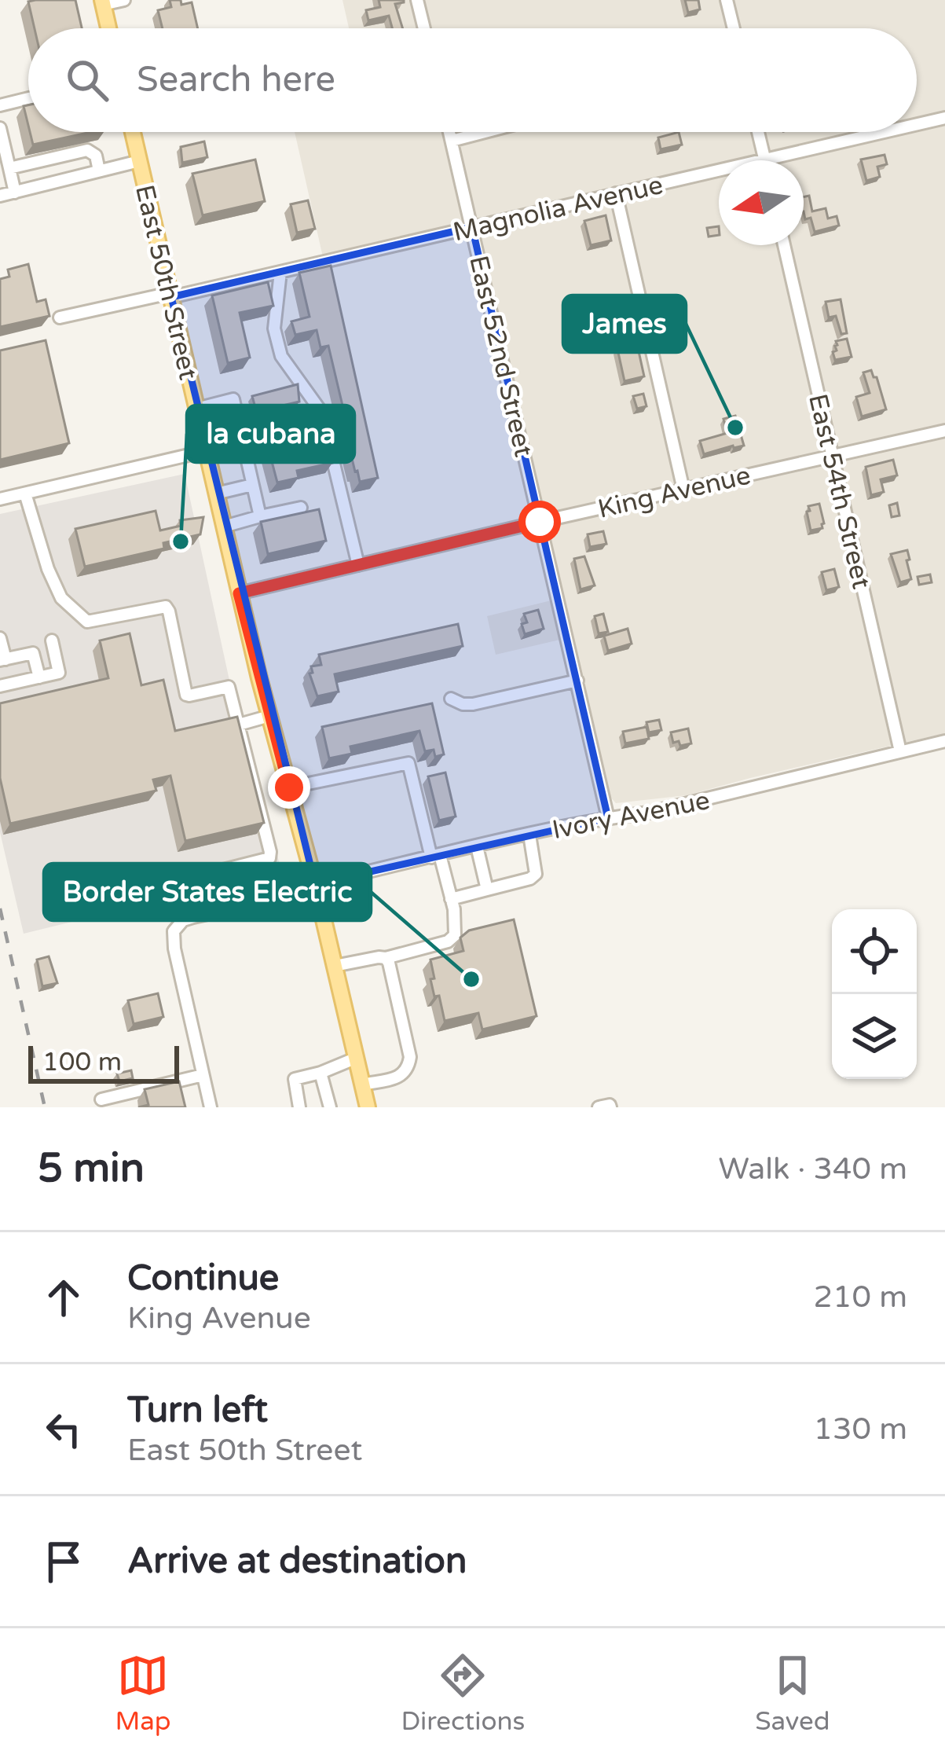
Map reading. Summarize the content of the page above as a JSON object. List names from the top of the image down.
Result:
{
  "streets": {
    "main road": ["East 50th Street"],
    "street": [
      "Magnolia Avenue",
      "East 52nd Street",
      "King Avenue",
      "East 54th Street",
      "Ivory Avenue"
    ]
  },
  "crossings": [
    ["Magnolia Avenue", "East 50th Street"],
    ["Magnolia Avenue", "East 52nd Street"],
    ["East 50th Street", "King Avenue"],
    ["East 50th Street", "Ivory Avenue"],
    ["East 52nd Street", "King Avenue"],
    ["East 52nd Street", "Ivory Avenue"],
    ["King Avenue", "East 54th Street"],
    ["East 54th Street", "Ivory Avenue"]
  ],
  "places": ["James", "la cubana", "Border States Electric"],
  "scale_bar": "100 m",
  "north": "left",
  "page": {
    "search": "Search here",
    "scale": "100 m",
    "heading": ["5 min", "Walk · 340 m"],
    "list": [
      ["Continue", "King Avenue", "210 m"],
      ["Turn left", "East 50th Street", "130 m"],
      "Arrive at destination"
    ],
    "nav": ["Map", "Directions", "Saved"]
  }
}
